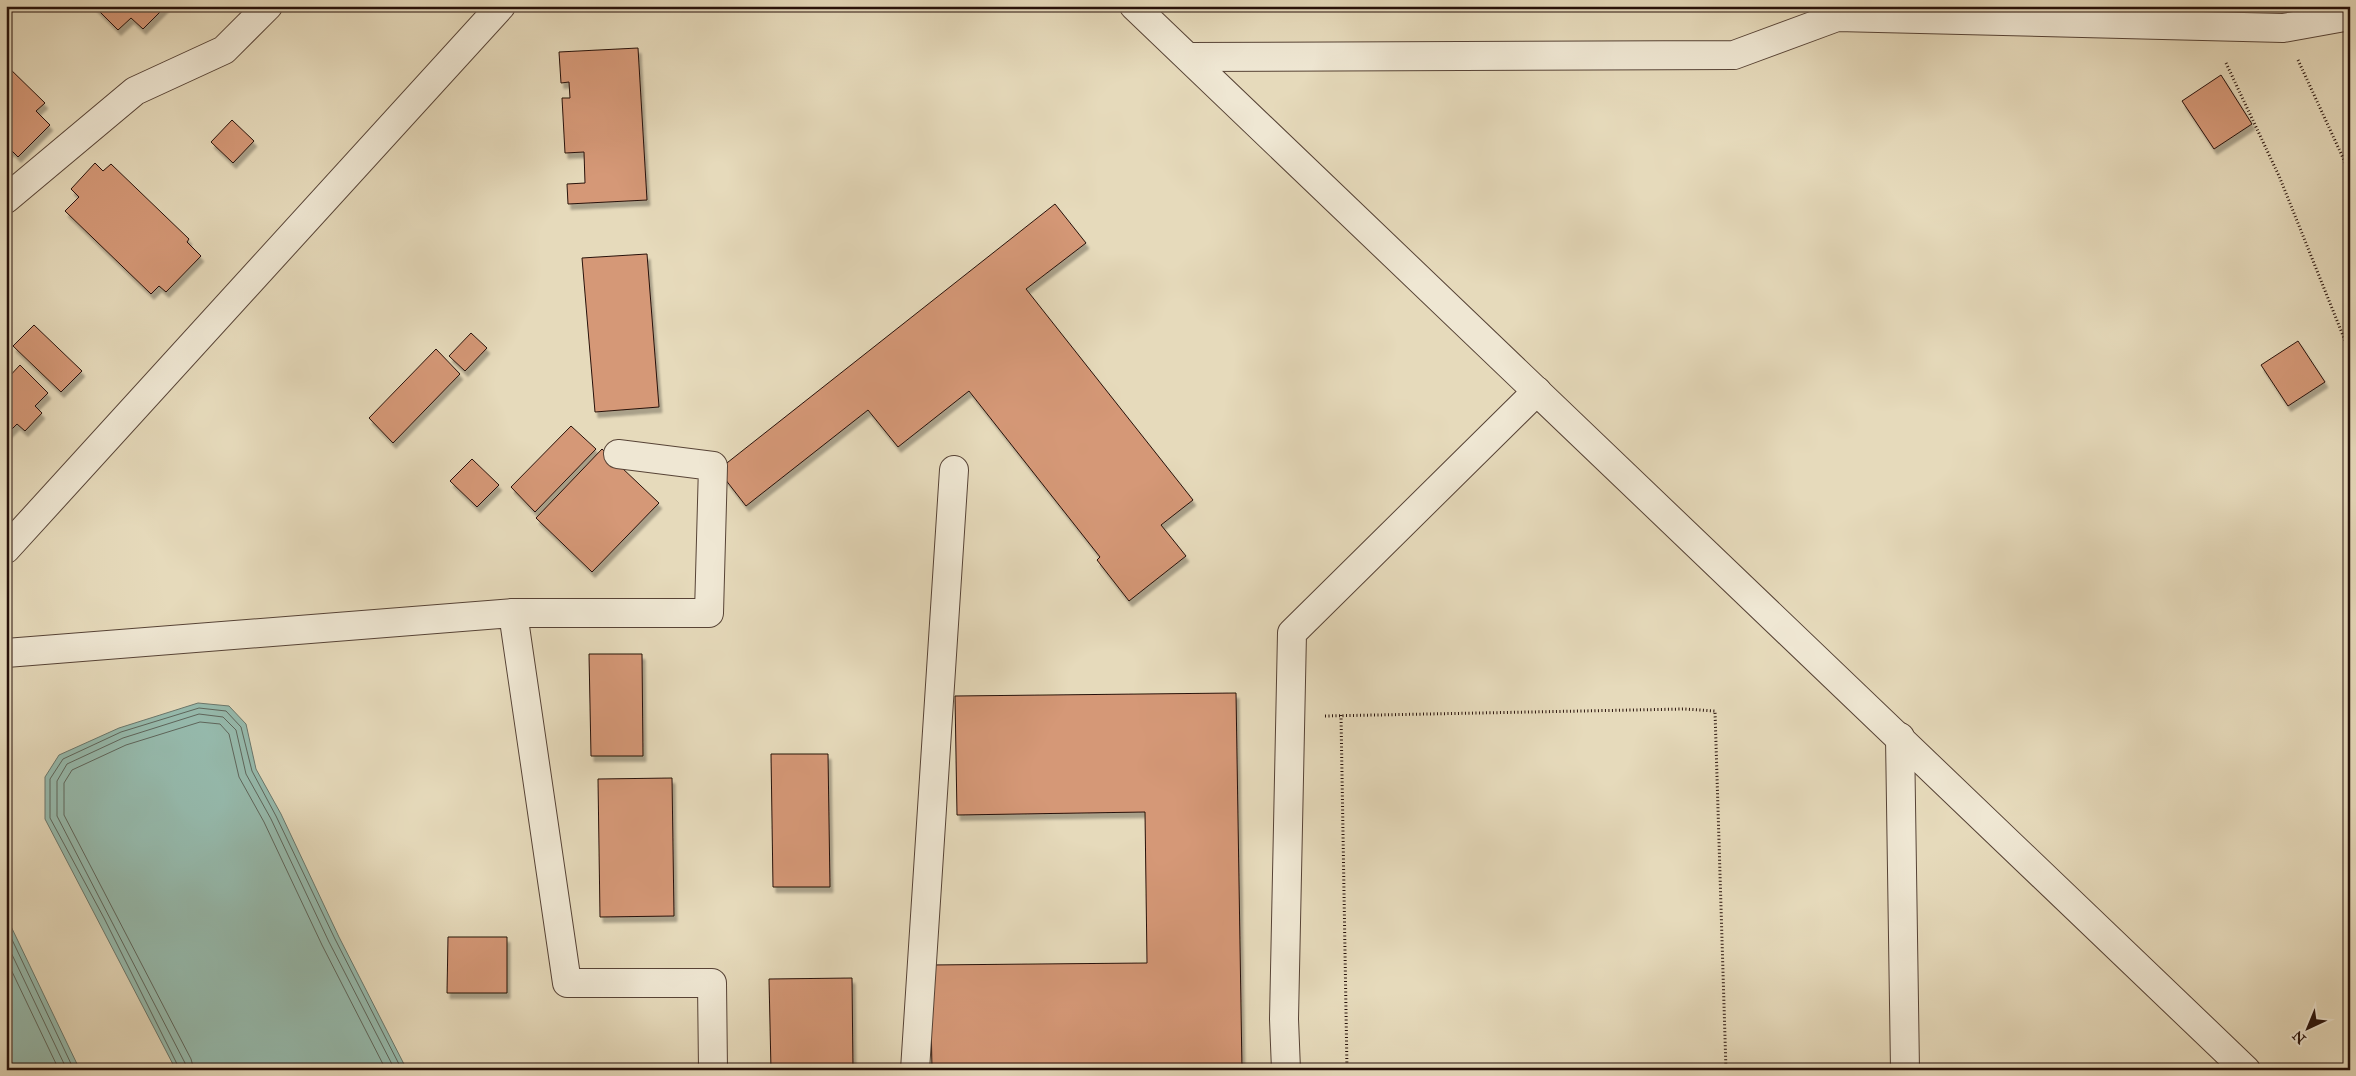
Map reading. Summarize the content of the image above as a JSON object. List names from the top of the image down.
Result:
{
  "north": "bottom left"
}
